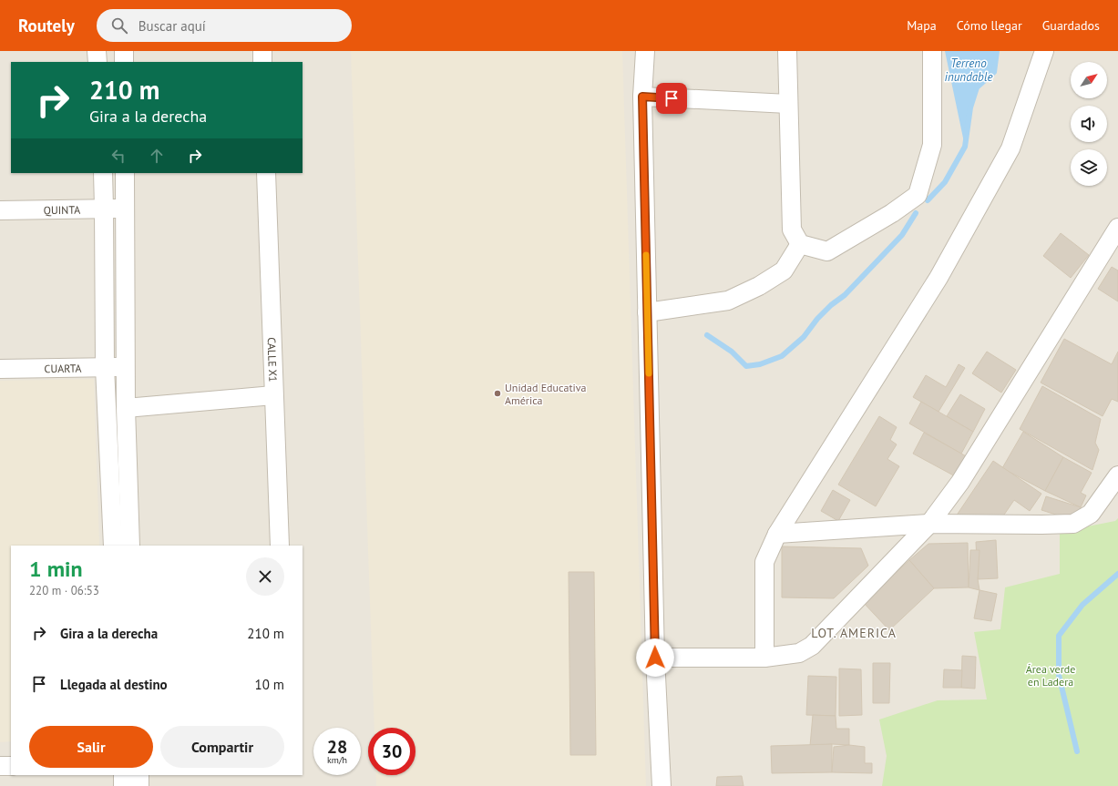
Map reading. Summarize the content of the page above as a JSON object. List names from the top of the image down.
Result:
{
  "streets": {
    "street": ["QUINTA", "CALLE X1", "CUARTA"]
  },
  "districts": ["LOT. AMERICA"],
  "water": ["Terreno inundable"],
  "parks": ["Área verde en Ladera"],
  "places": ["Unidad Educativa América"],
  "north": "top right",
  "page": {
    "header": "Routely",
    "search": "Buscar aquí",
    "nav": ["Mapa", "Cómo llegar", "Guardados"],
    "turn": ["210 m", "Gira a la derecha"],
    "heading": ["1 min", "220 m · 06:53"],
    "list": [
      {
        "name": "Gira a la derecha",
        "value": "210 m"
      },
      {
        "name": "Llegada al destino",
        "value": "10 m"
      }
    ],
    "buttons": ["Salir", "Compartir"],
    "speed": "28 km/h",
    "limit": "30"
  }
}
